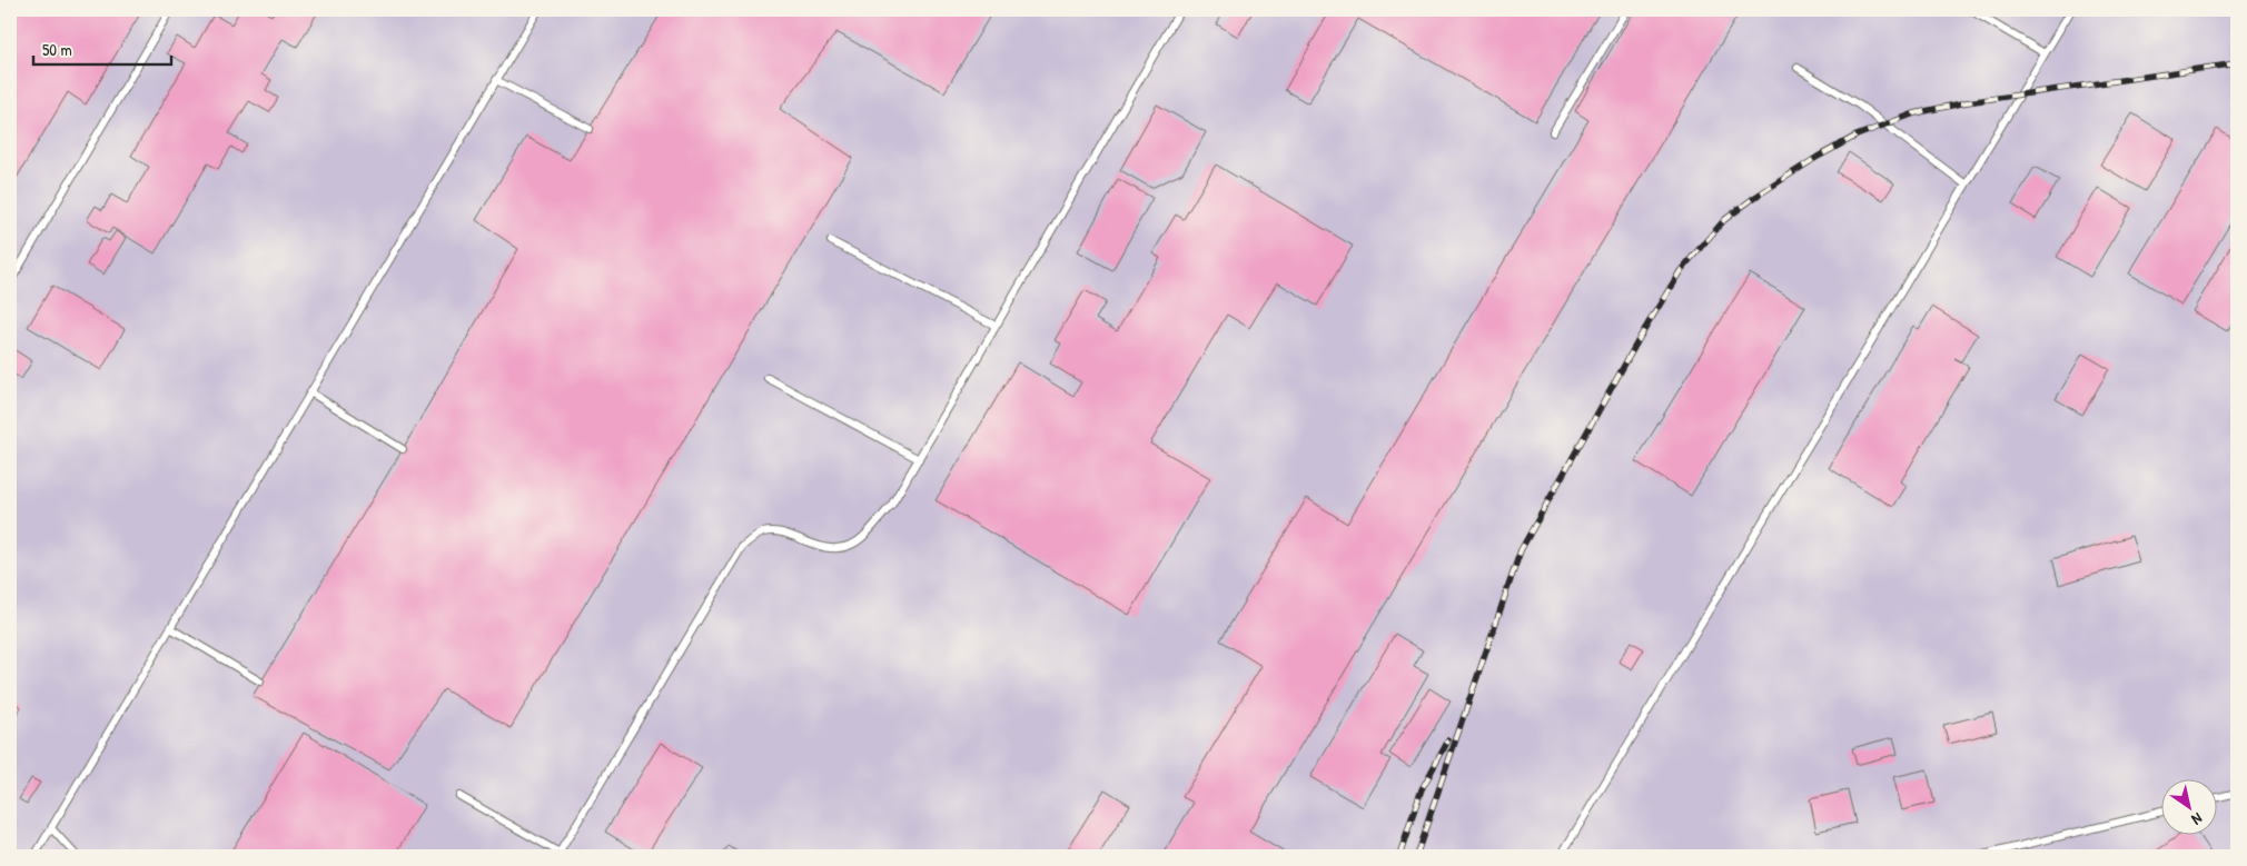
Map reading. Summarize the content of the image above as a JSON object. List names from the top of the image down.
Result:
{
  "scale_bar": "50 m",
  "north": "bottom right"
}
